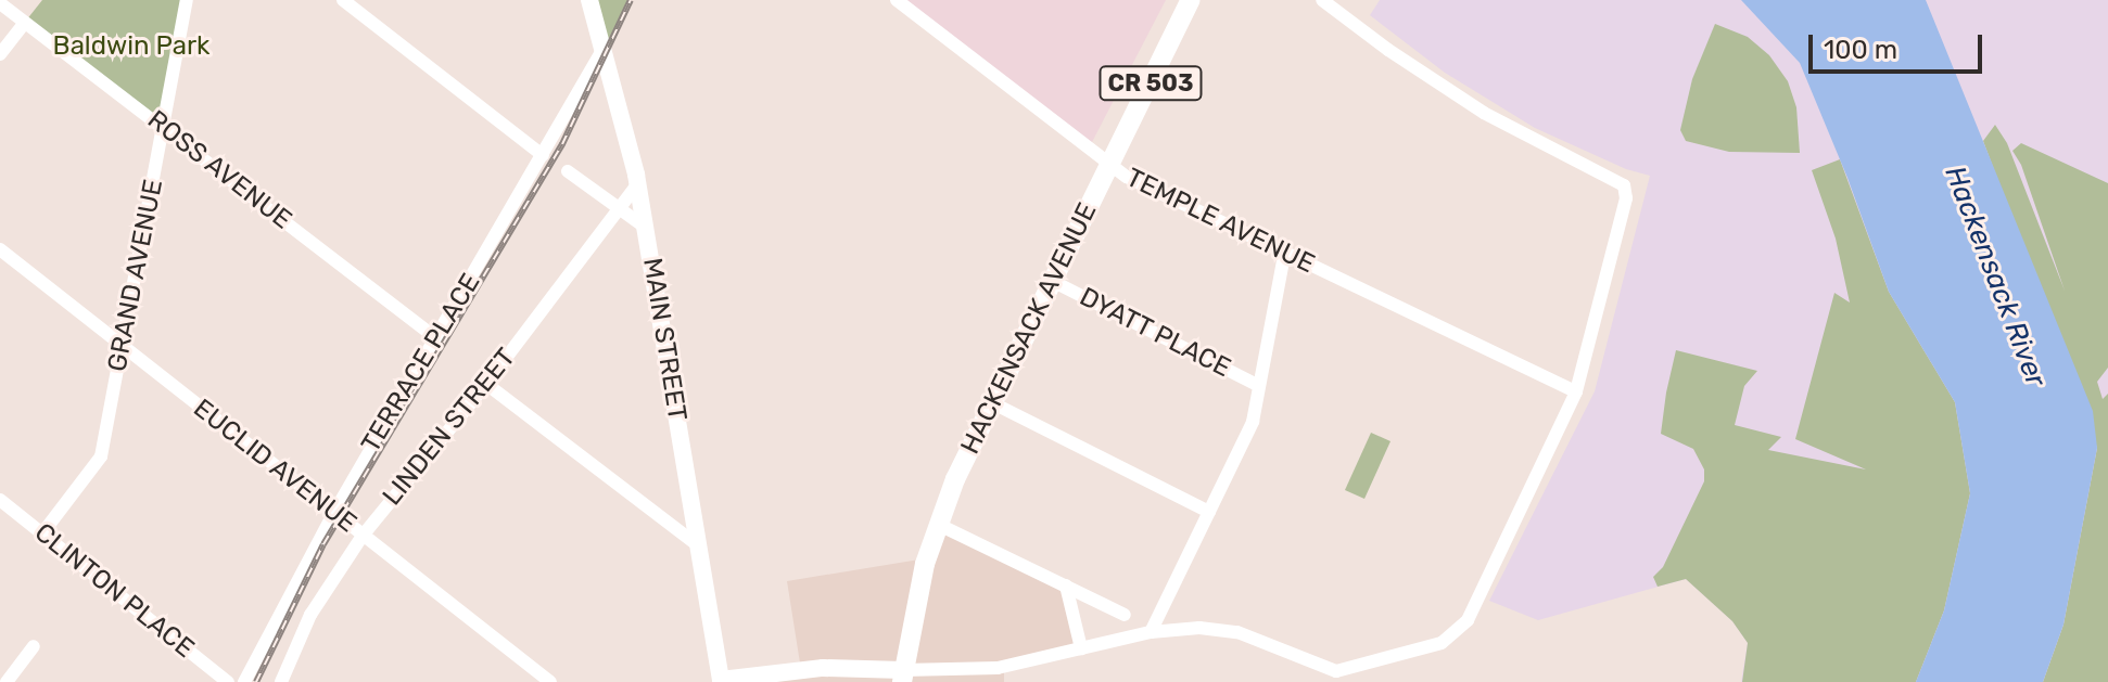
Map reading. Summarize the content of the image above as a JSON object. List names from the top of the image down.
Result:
{
  "streets": {
    "main road": ["CR 503", "HACKENSACK AVENUE", "MAIN STREET"],
    "street": [
      "ROSS AVENUE",
      "TEMPLE AVENUE",
      "GRAND AVENUE",
      "DYATT PLACE",
      "TERRACE PLACE",
      "LINDEN STREET",
      "EUCLID AVENUE",
      "CLINTON PLACE"
    ]
  },
  "crossings": [
    ["ROSS AVENUE", "GRAND AVENUE"],
    ["ROSS AVENUE", "TERRACE PLACE"],
    ["TEMPLE AVENUE", "HACKENSACK AVENUE"],
    ["GRAND AVENUE", "EUCLID AVENUE"],
    ["GRAND AVENUE", "CLINTON PLACE"],
    ["HACKENSACK AVENUE", "DYATT PLACE"],
    ["MAIN STREET", "TERRACE PLACE"],
    ["MAIN STREET", "LINDEN STREET"],
    ["TERRACE PLACE", "EUCLID AVENUE"],
    ["LINDEN STREET", "EUCLID AVENUE"]
  ],
  "water": ["Hackensack River"],
  "parks": ["Baldwin Park"],
  "scale_bar": "100 m"
}
